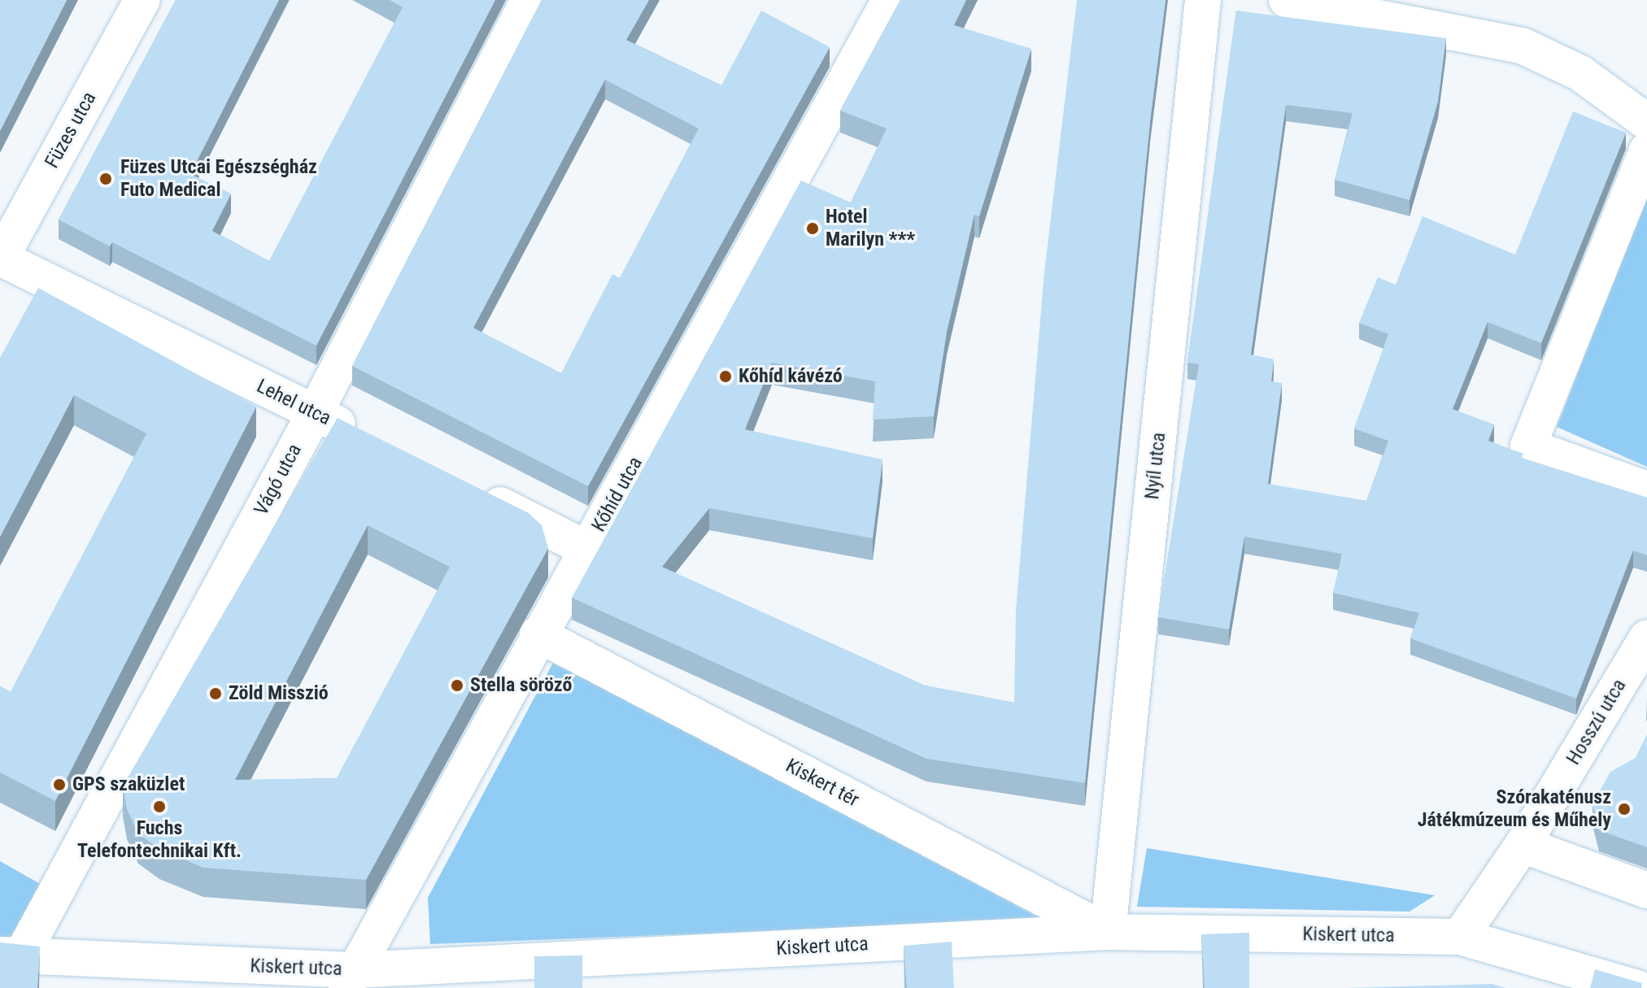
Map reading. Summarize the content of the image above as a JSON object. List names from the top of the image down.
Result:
{
  "streets": {
    "street": [
      "Füzes utca",
      "Lehel utca",
      "Nyíl utca",
      "Vágó utca",
      "Kőhíd utca",
      "Hosszú utca",
      "Kiskert tér",
      "Kiskert utca"
    ]
  },
  "crossings": [
    ["Füzes utca", "Lehel utca"],
    ["Lehel utca", "Vágó utca"],
    ["Nyíl utca", "Kiskert tér"],
    ["Nyíl utca", "Kiskert utca"],
    ["Vágó utca", "Kiskert utca"],
    ["Kőhíd utca", "Kiskert tér"],
    ["Kőhíd utca", "Kiskert utca"],
    ["Hosszú utca", "Kiskert utca"],
    ["Kiskert tér", "Kiskert utca"]
  ],
  "places": [
    "Füzes Utcai Egészségház Futo Medical",
    "Hotel Marilyn ***",
    "Kőhíd kávézó",
    "Stella söröző",
    "Zöld Misszió",
    "GPS szaküzlet",
    "Fuchs Telefontechnikai Kft.",
    "Szórakaténusz Játékmúzeum és Műhely"
  ]
}
